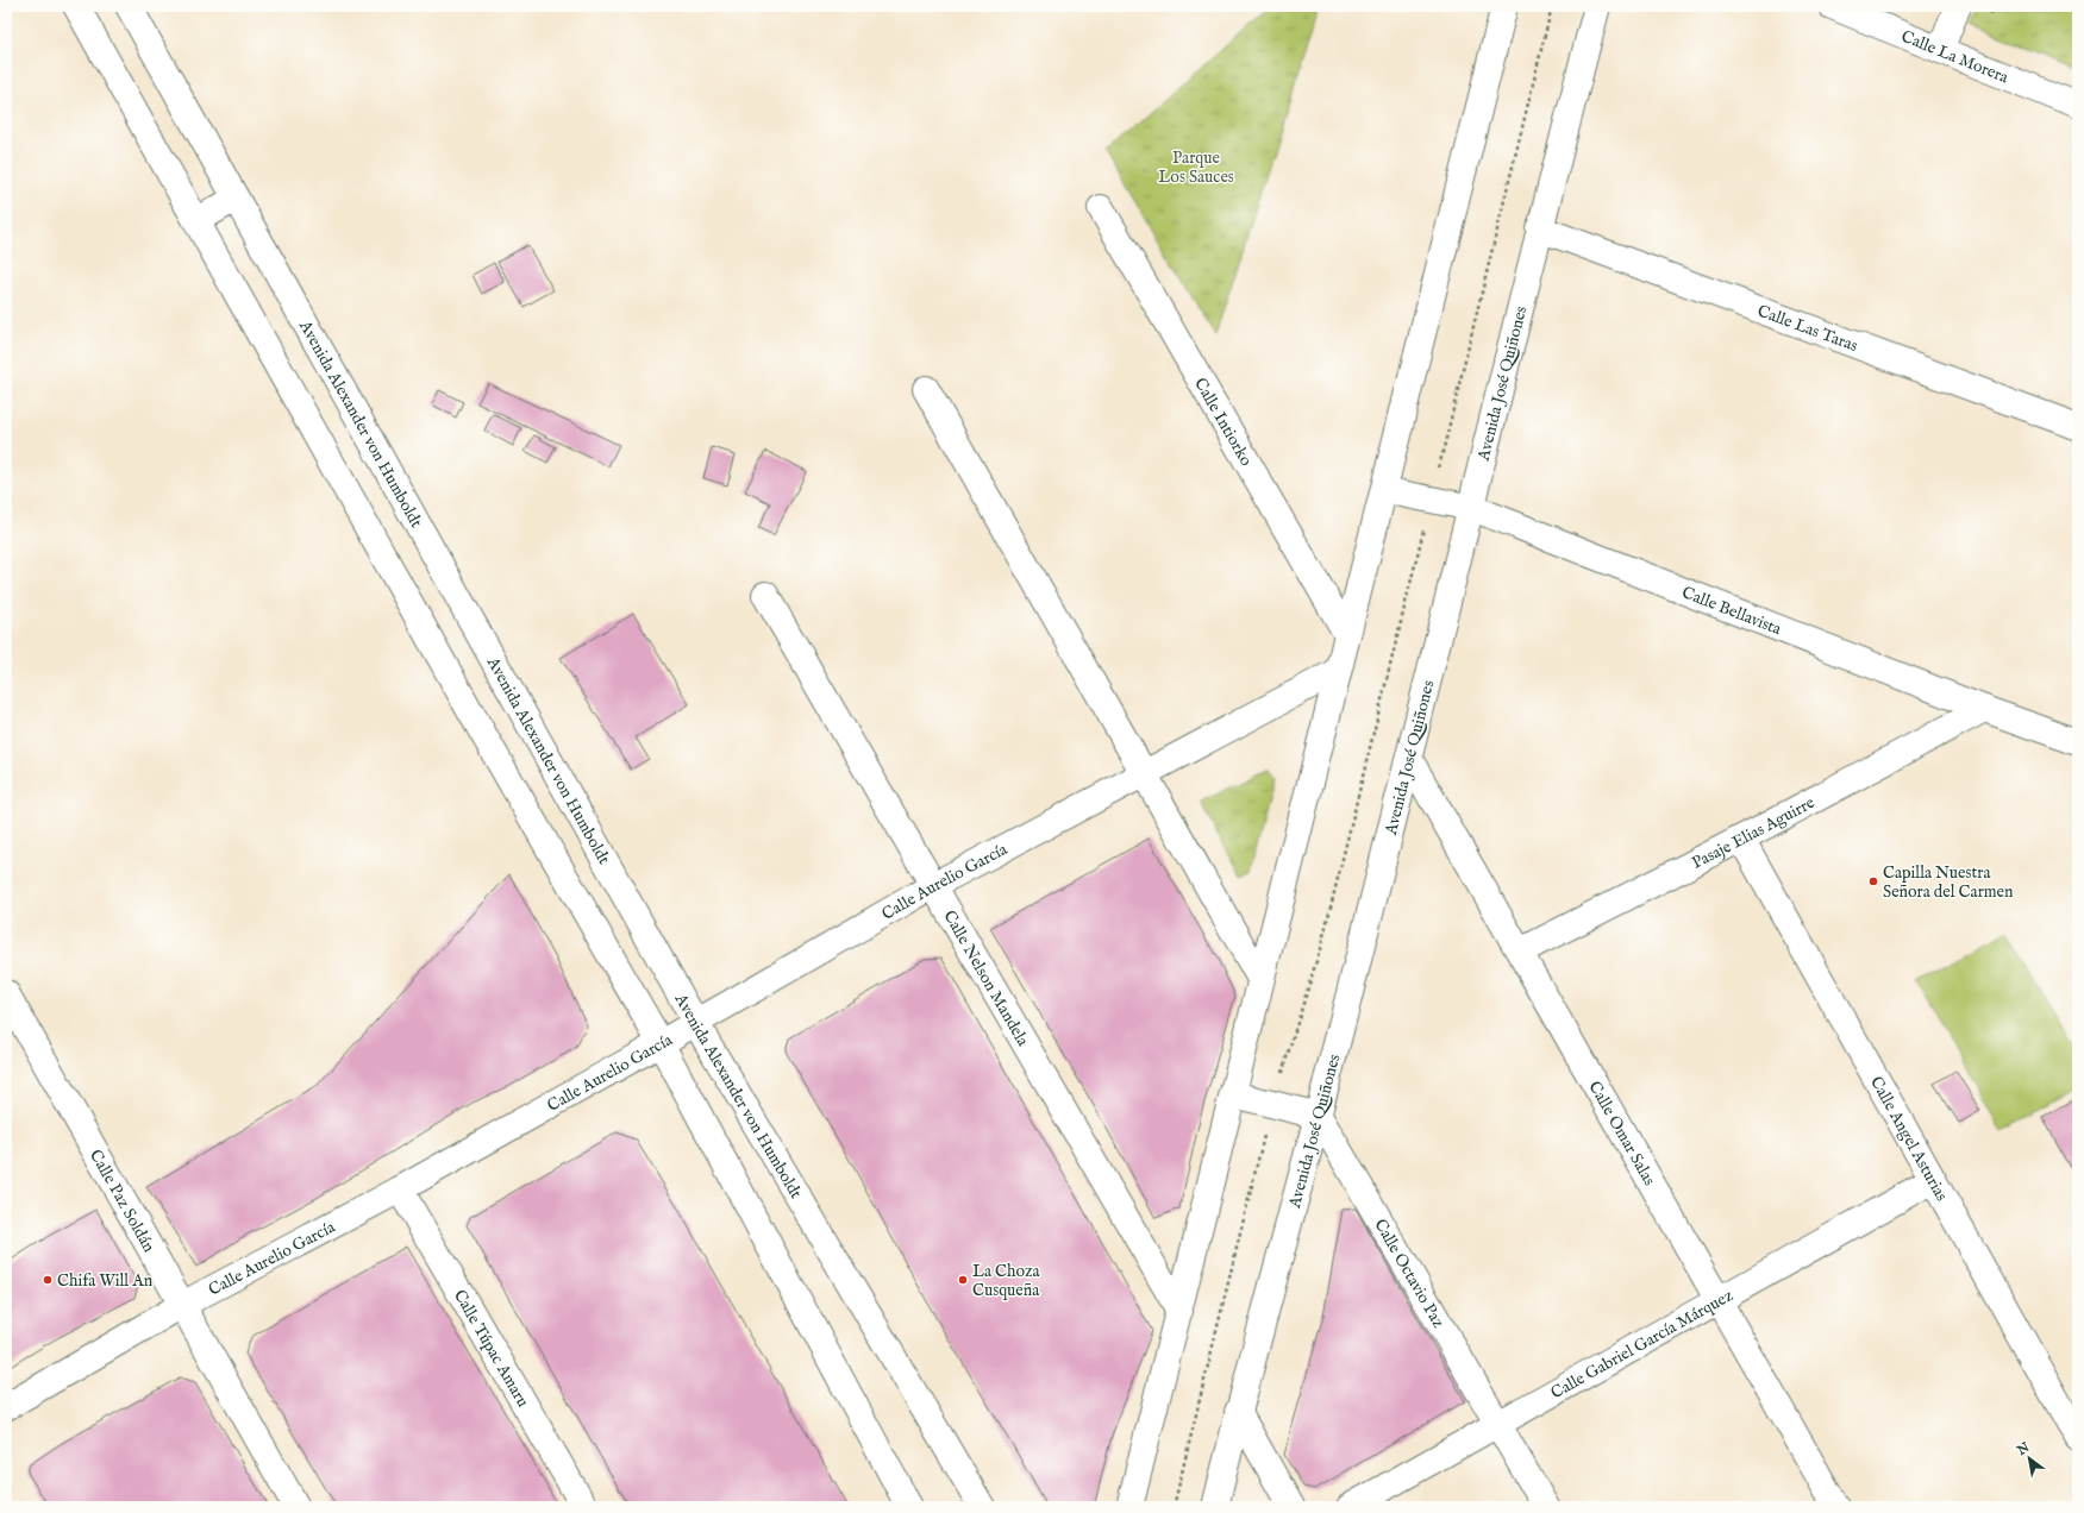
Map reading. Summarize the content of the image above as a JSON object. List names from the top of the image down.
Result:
{
  "streets": {
    "street": [
      "Calle La Morera",
      "Calle Las Taras",
      "Avenida José Quiñones",
      "Calle Intiorko",
      "Avenida Alexander von Humboldt",
      "Calle Bellavista",
      "Pasaje Elias Aguirre",
      "Calle Aurelio García",
      "Calle Nelson Mandela",
      "Calle Omar Salas",
      "Calle Angel Asturias",
      "Calle Paz Soldán",
      "Calle Octavio Paz",
      "Calle Gabriel García Márquez",
      "Calle Túpac Amaru"
    ]
  },
  "crossings": [
    ["Calle Las Taras", "Avenida José Quiñones"],
    ["Avenida José Quiñones", "Calle Bellavista"],
    ["Avenida José Quiñones", "Calle Omar Salas"],
    ["Avenida José Quiñones", "Calle Octavio Paz"],
    ["Avenida Alexander von Humboldt", "Calle Aurelio García"],
    ["Calle Bellavista", "Pasaje Elias Aguirre"],
    ["Pasaje Elias Aguirre", "Calle Omar Salas"],
    ["Pasaje Elias Aguirre", "Calle Angel Asturias"],
    ["Calle Aurelio García", "Calle Nelson Mandela"],
    ["Calle Aurelio García", "Calle Paz Soldán"],
    ["Calle Aurelio García", "Calle Túpac Amaru"],
    ["Calle Omar Salas", "Calle Gabriel García Márquez"],
    ["Calle Angel Asturias", "Calle Gabriel García Márquez"],
    ["Calle Octavio Paz", "Calle Gabriel García Márquez"]
  ],
  "parks": ["Parque Los Sauces"],
  "places": ["Capilla Nuestra Señora del Carmen", "Chifa Will An", "La Choza Cusqueña"],
  "north": "top left"
}
